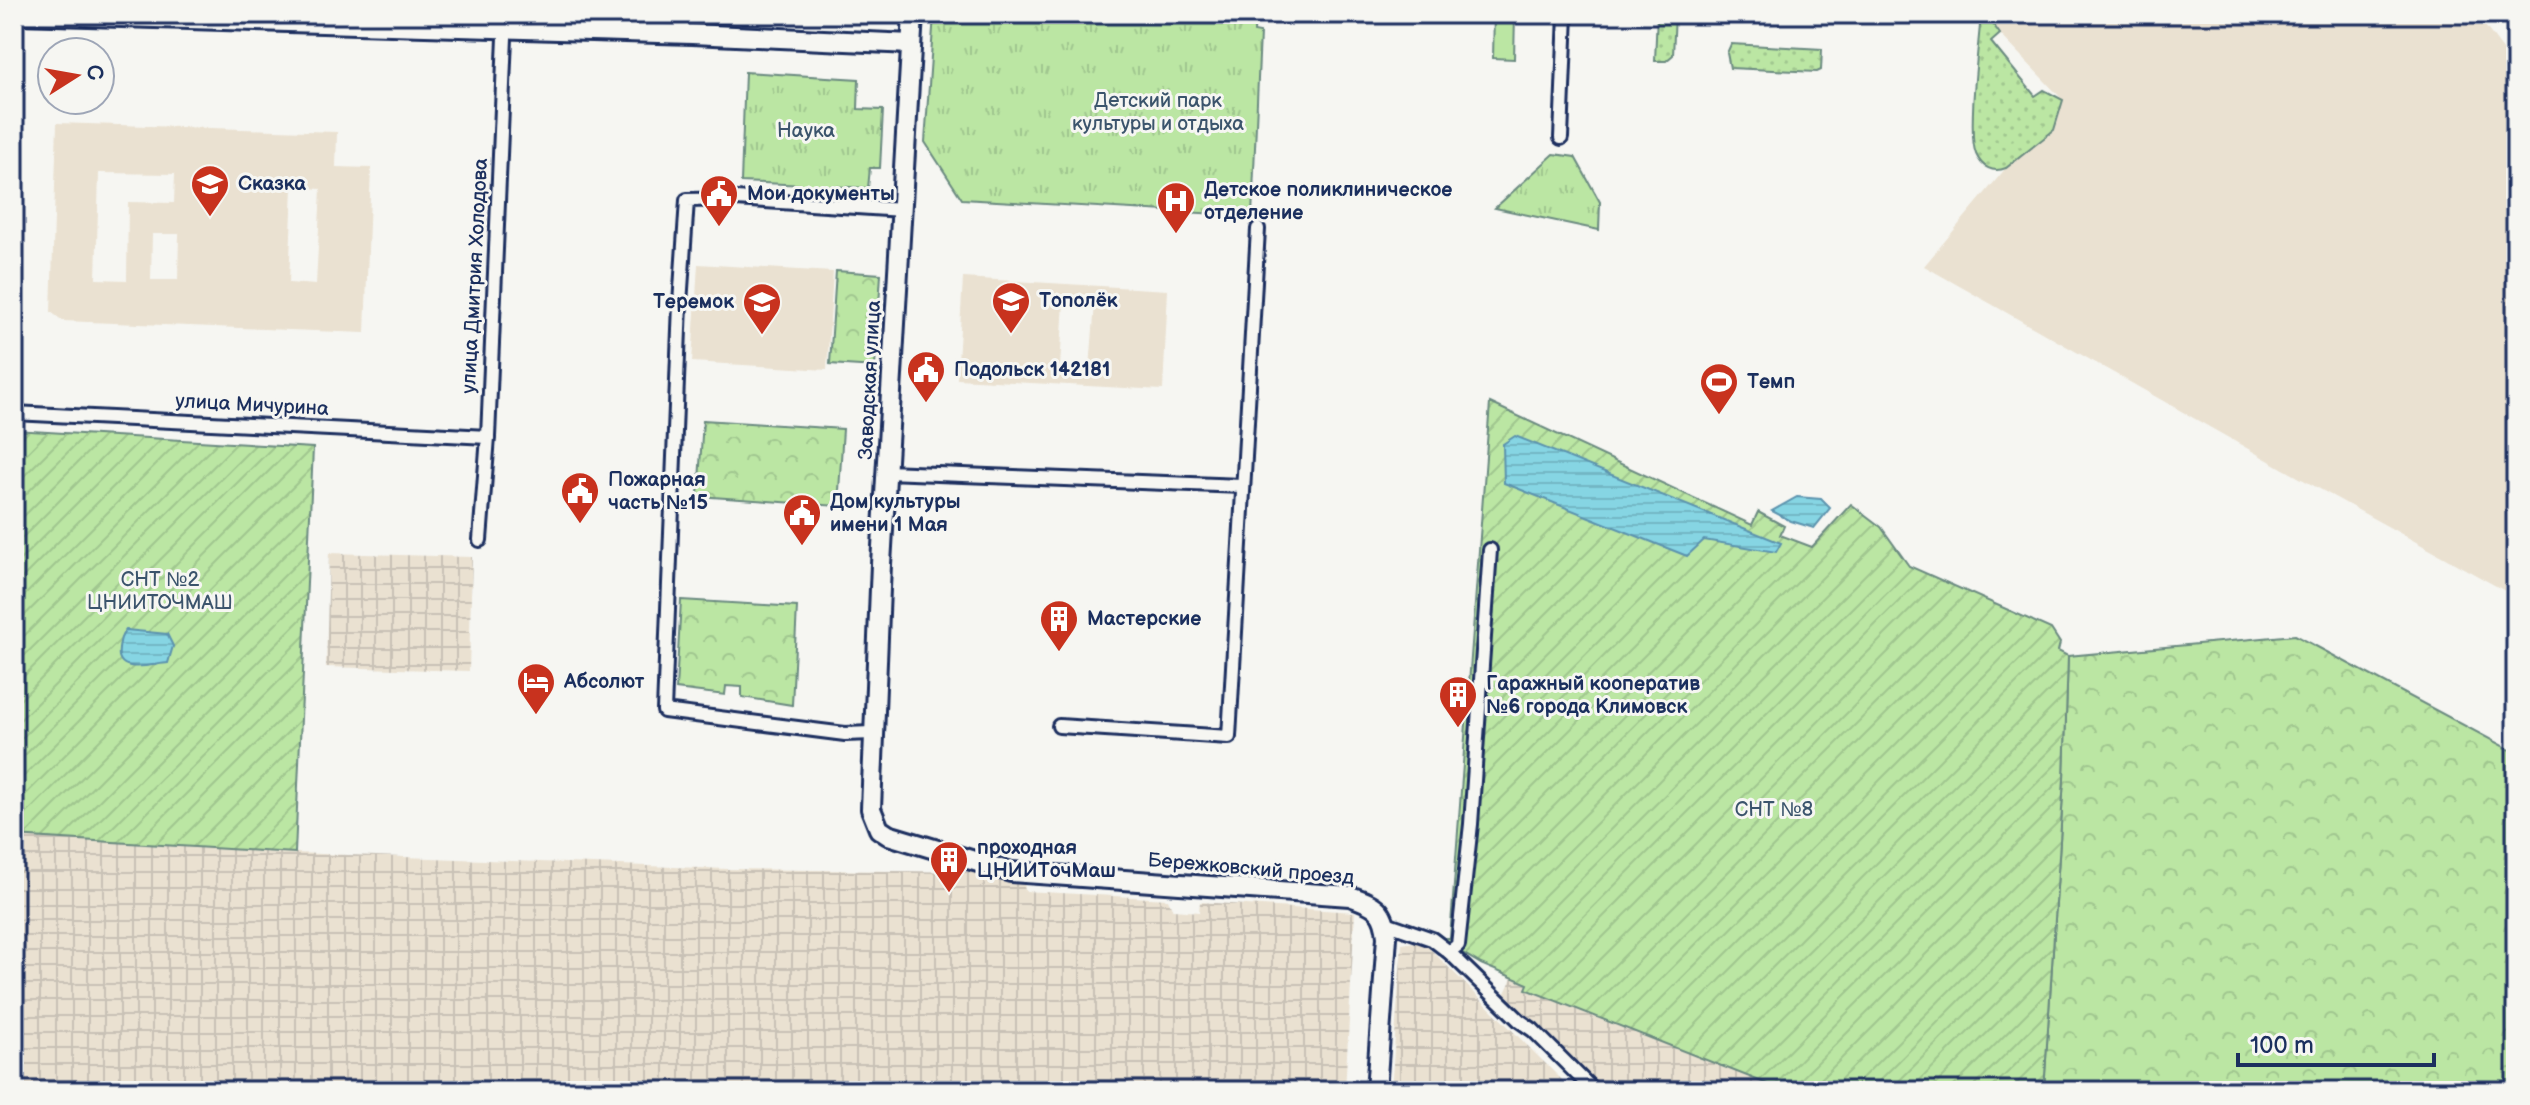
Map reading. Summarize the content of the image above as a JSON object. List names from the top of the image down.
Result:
{
  "streets": {
    "street": [
      "улица Дмитрия Холодова",
      "Заводская улица",
      "улица Мичурина",
      "Бережковский проезд"
    ]
  },
  "crossings": [
    ["улица Дмитрия Холодова", "улица Мичурина"],
    ["Заводская улица", "Бережковский проезд"]
  ],
  "parks": [
    "Детский парк культуры и отдыха",
    "Наука",
    "СНТ №2 ЦНИИТОЧМАШ",
    "СНТ №8"
  ],
  "places": {
    "school or university": ["Сказка", "Тополёк", "Теремок"],
    "public building": [
      "Мои документы",
      "Подольск 142181",
      "Пожарная часть №15",
      "Дом культуры имени 1 Мая"
    ],
    "hospital": ["Детское поликлиническое отделение"],
    "sports": ["Темп"],
    "building": ["Мастерские", "Гаражный кооператив №6 города Климовск", "проходная ЦНИИТочМаш"],
    "hotel": ["Абсолют"]
  },
  "scale_bar": "100 m",
  "north": "right"
}
